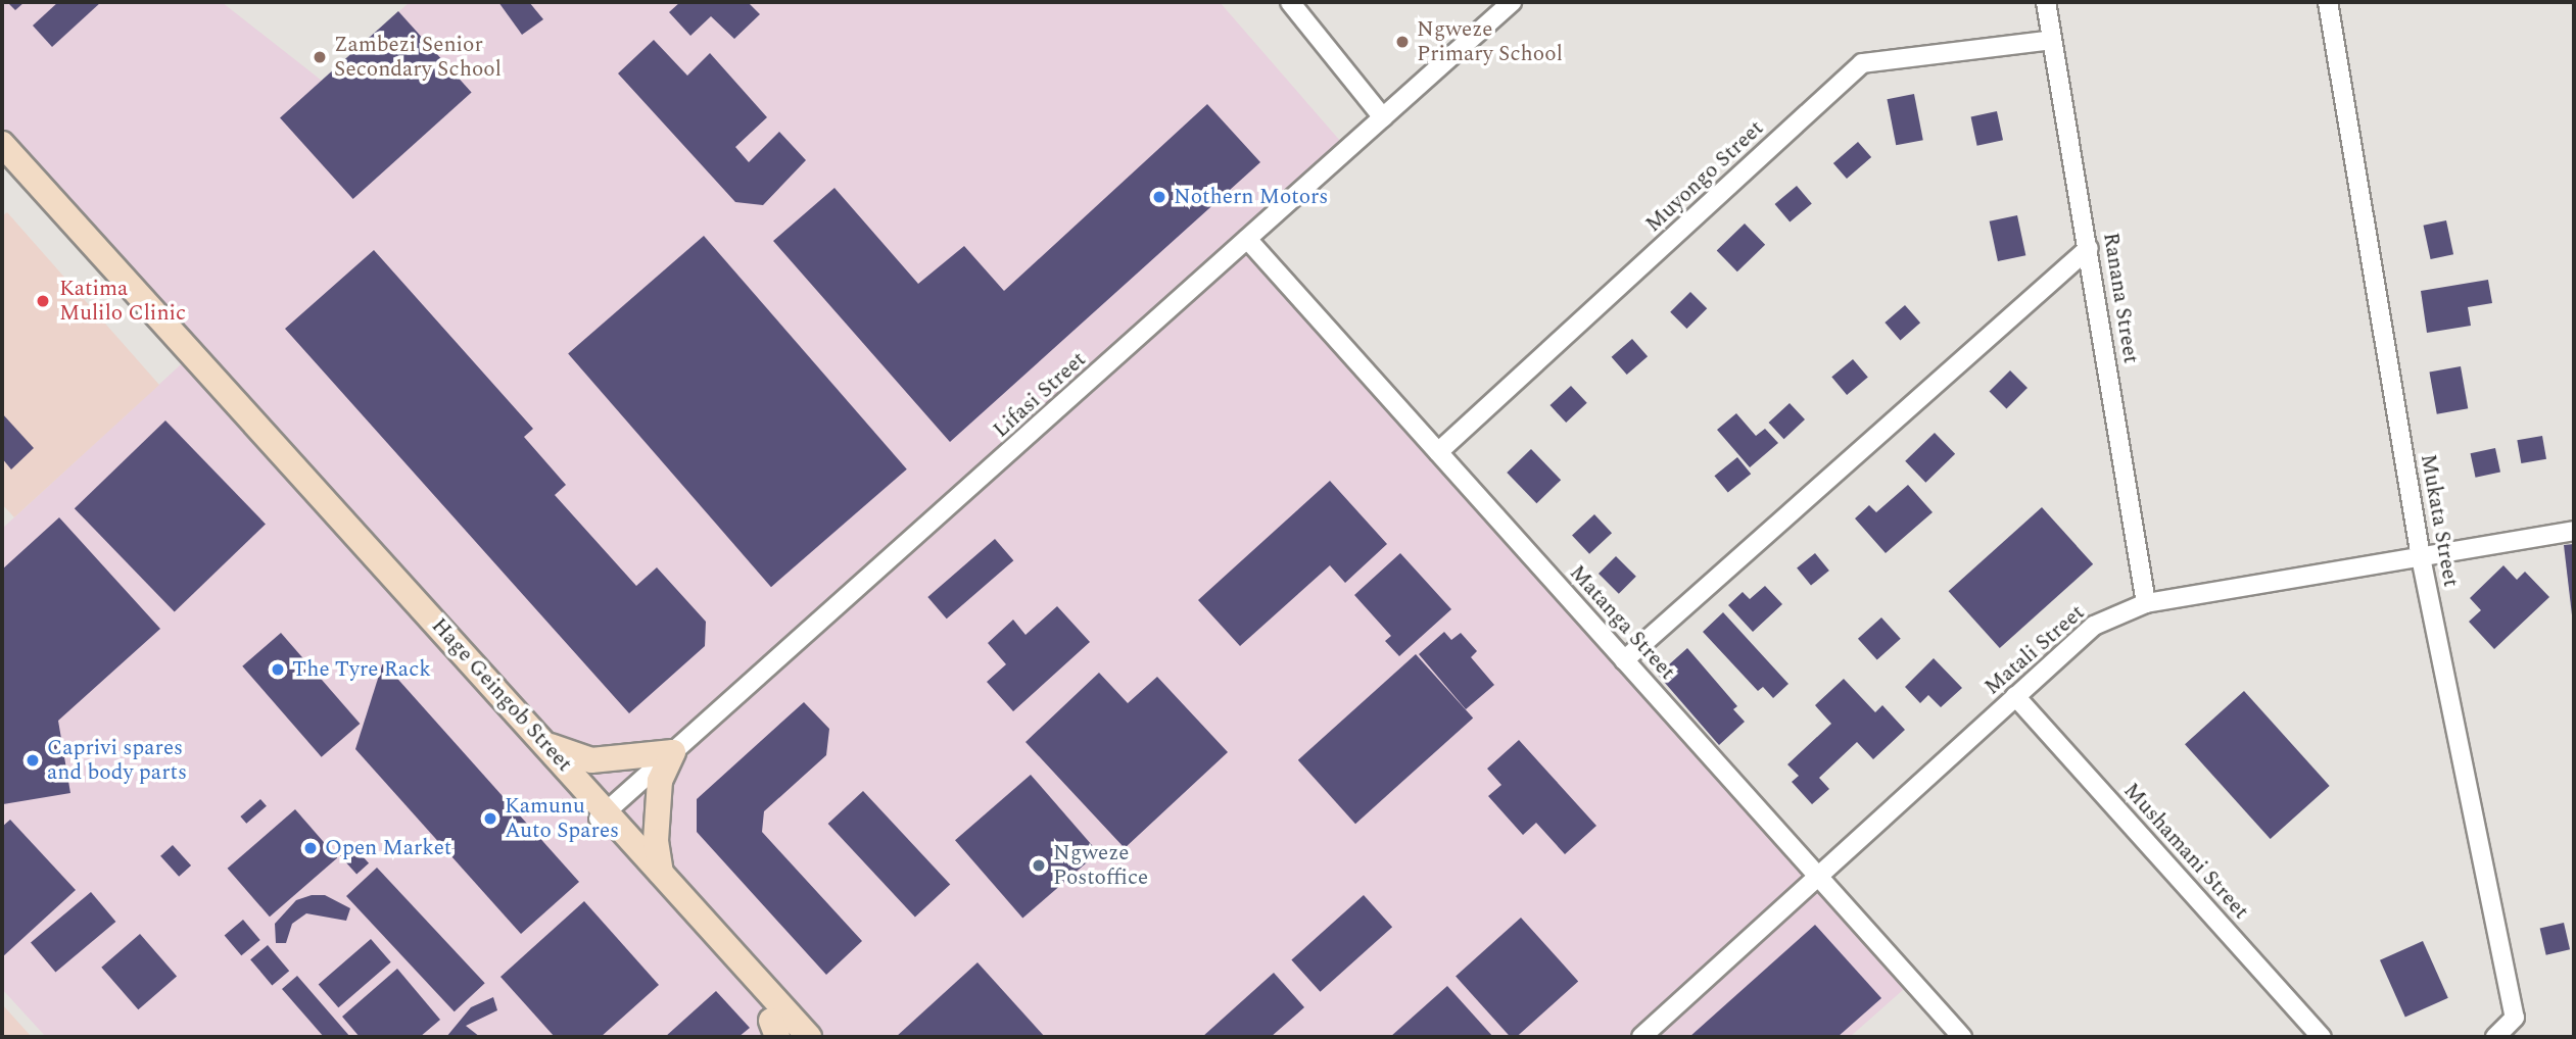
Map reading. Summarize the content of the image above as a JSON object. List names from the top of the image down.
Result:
{
  "streets": {
    "street": [
      "Muyongo Street",
      "Ranana Street",
      "Lifasi Street",
      "Mukata Street",
      "Matanga Street",
      "Matali Street",
      "Hage Geingob Street",
      "Mushamani Street"
    ]
  },
  "crossings": [
    ["Muyongo Street", "Ranana Street"],
    ["Muyongo Street", "Matanga Street"],
    ["Ranana Street", "Matali Street"],
    ["Lifasi Street", "Matanga Street"],
    ["Lifasi Street", "Hage Geingob Street"],
    ["Mukata Street", "Matali Street"],
    ["Matanga Street", "Matali Street"],
    ["Matali Street", "Mushamani Street"]
  ],
  "places": [
    "Ngweze Primary School",
    "Zambezi Senior Secondary School",
    "Nothern Motors",
    "Katima Mulilo Clinic",
    "The Tyre Rack",
    "Caprivi spares and body parts",
    "Kamunu Auto Spares",
    "Open Market",
    "Ngweze Postoffice"
  ]
}
